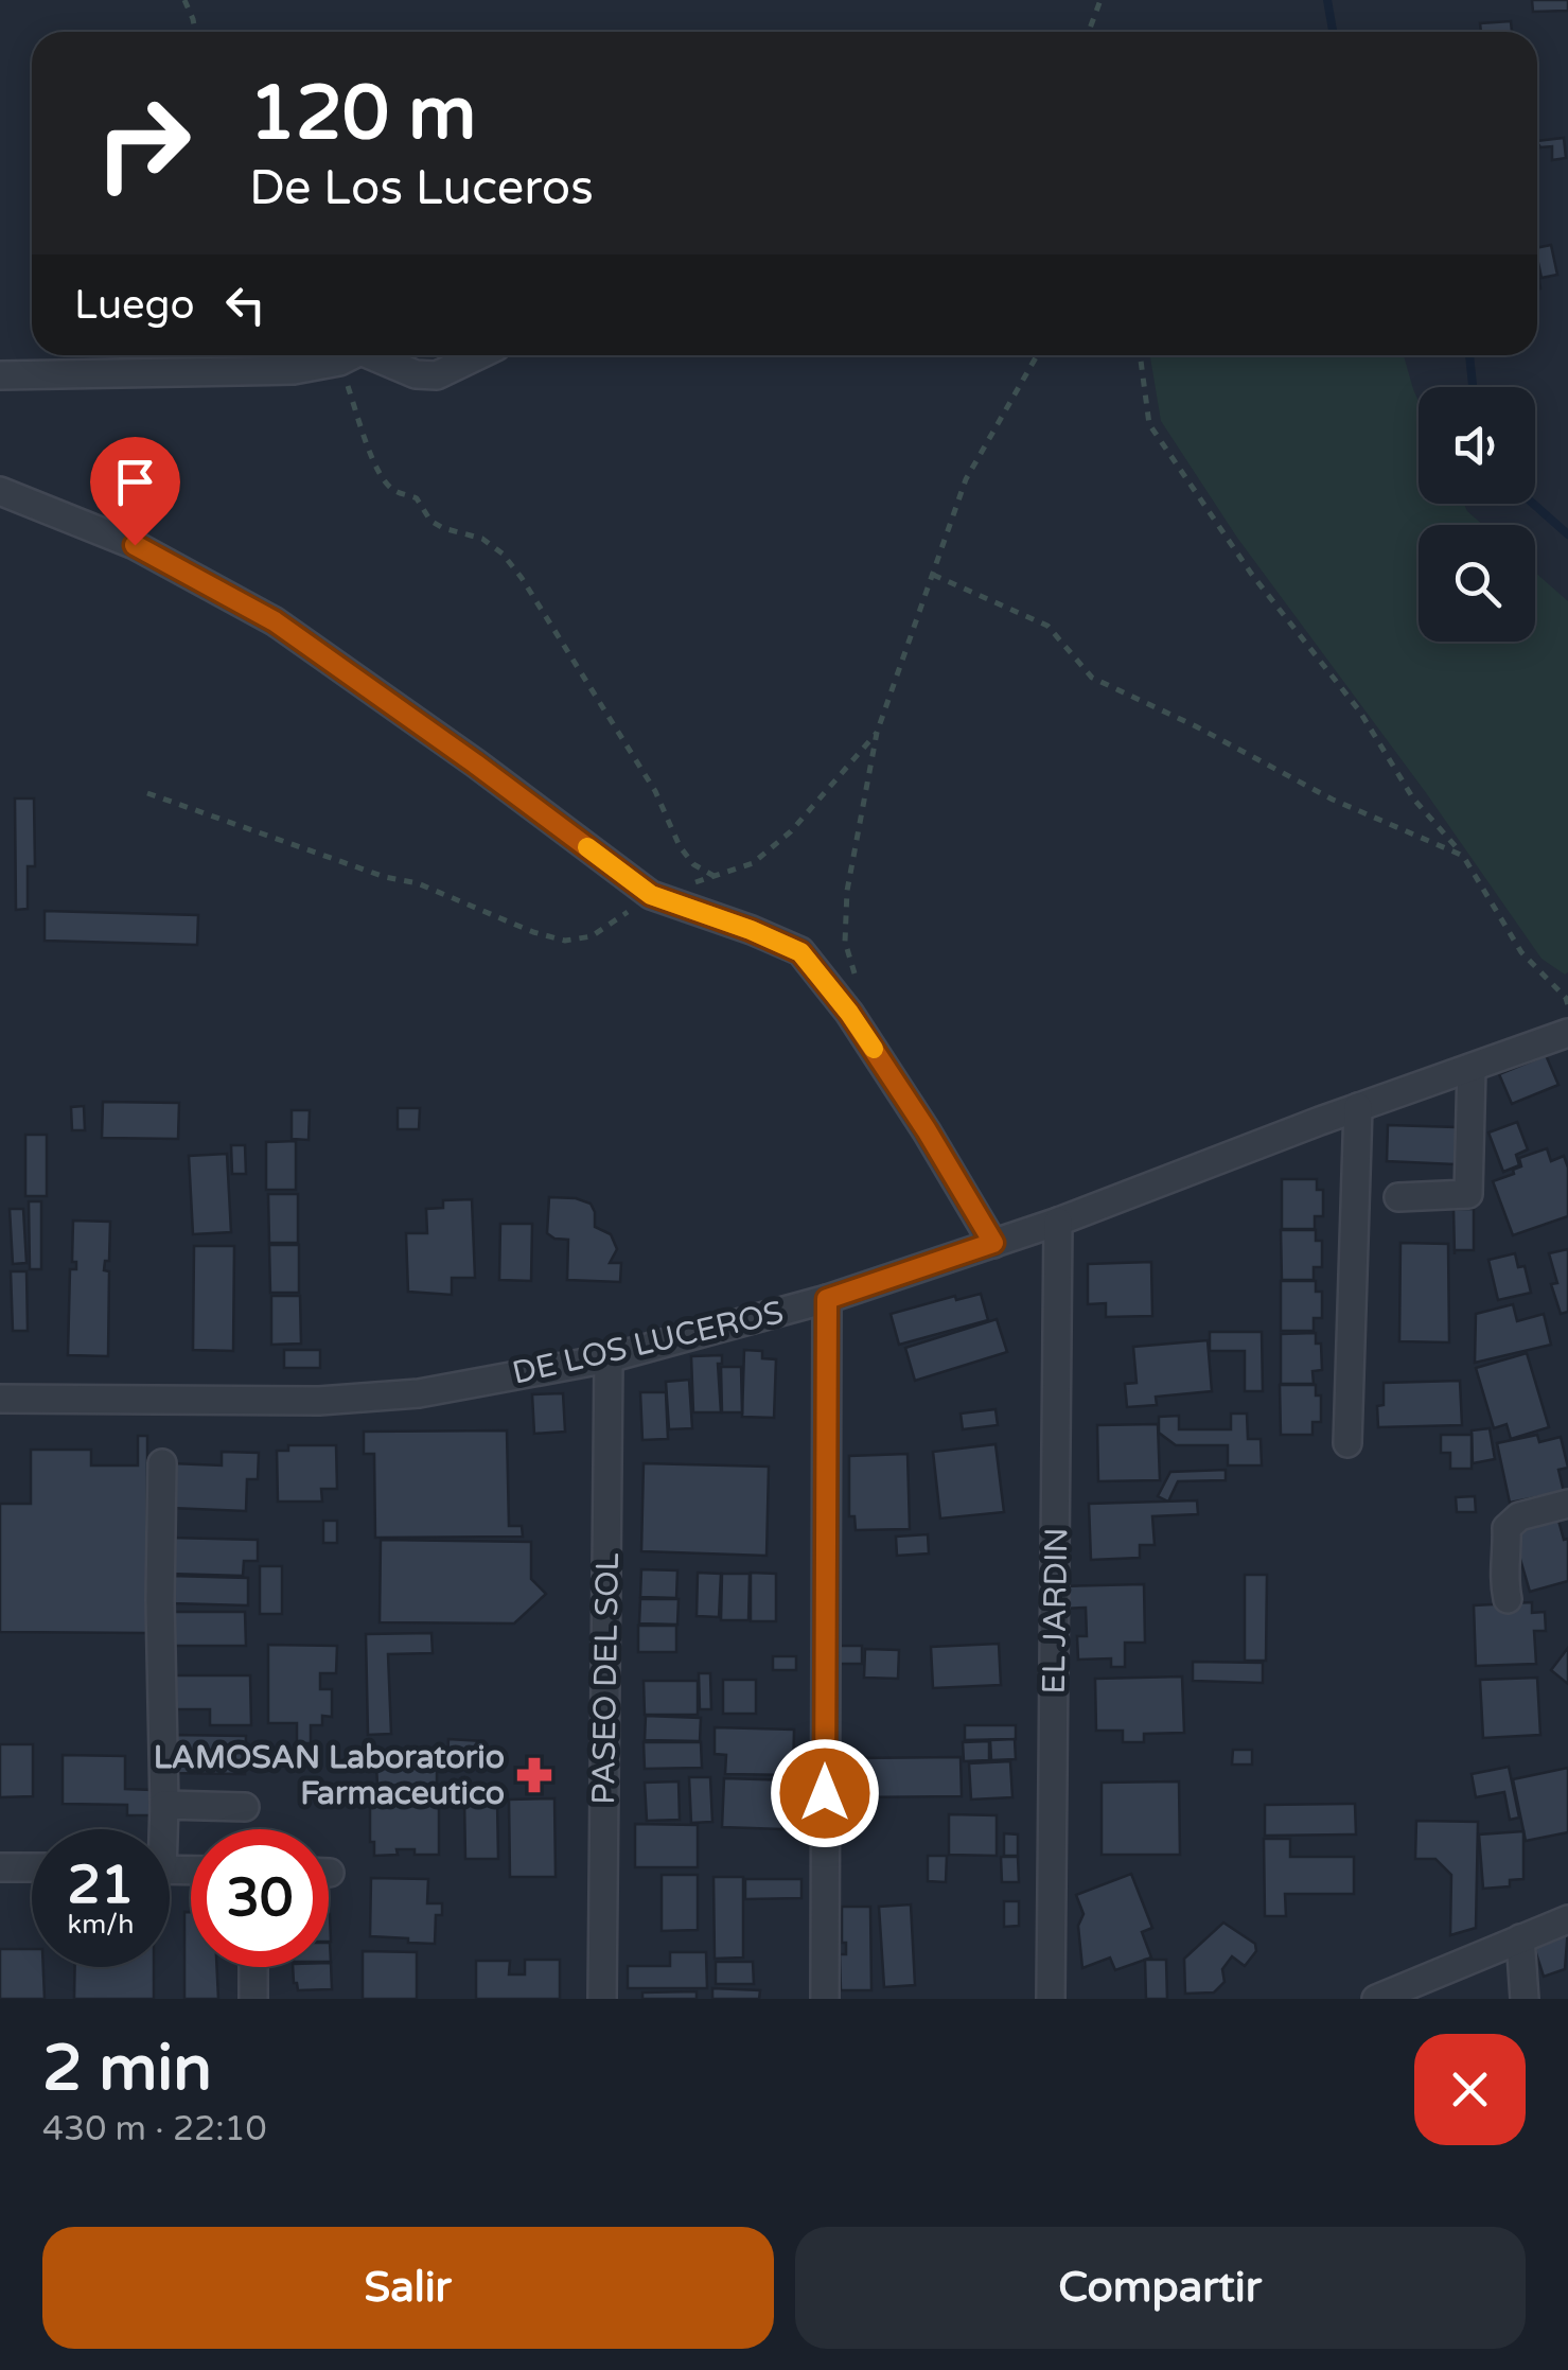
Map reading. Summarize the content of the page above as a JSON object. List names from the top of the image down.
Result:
{
  "streets": {
    "street": ["DE LOS LUCEROS", "EL JARDIN", "PASEO DEL SOL"]
  },
  "crossings": [
    ["DE LOS LUCEROS", "EL JARDIN"],
    ["DE LOS LUCEROS", "PASEO DEL SOL"]
  ],
  "places": {
    "pharmacy": ["LAMOSAN Laboratorio Farmaceutico"]
  },
  "page": {
    "turn": ["120 m", "De Los Luceros"],
    "then": "Luego",
    "speed": "21 km/h",
    "limit": "30",
    "heading": ["2 min", "430 m · 22:10"],
    "buttons": ["Salir", "Compartir"]
  }
}
